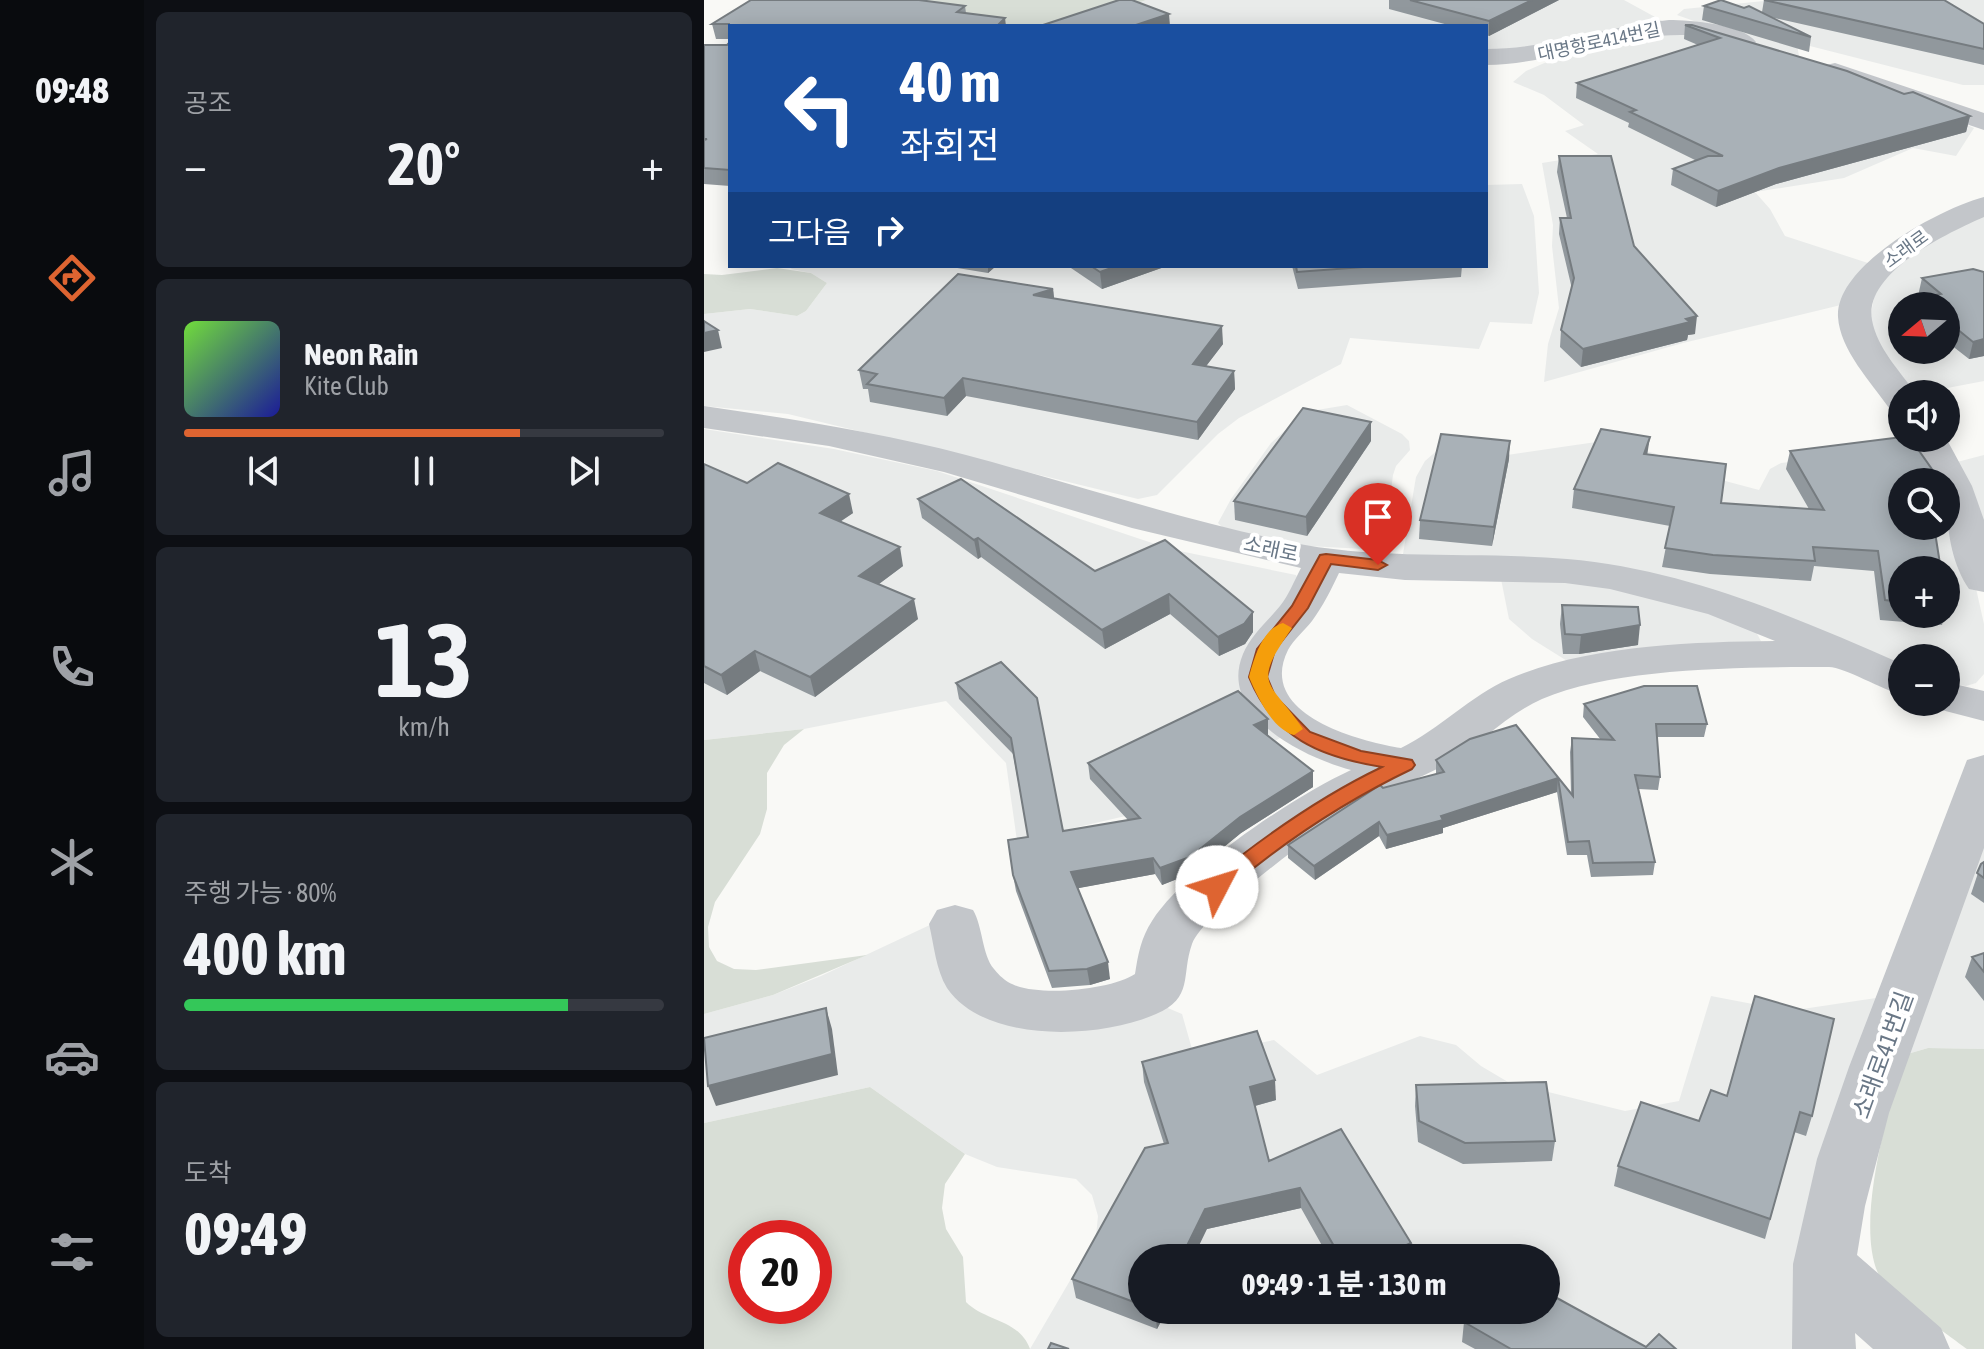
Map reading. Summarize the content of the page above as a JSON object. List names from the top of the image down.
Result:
{
  "streets": {
    "street": ["대명항로414번길", "소래로", "소래로41번길"]
  },
  "north": "left",
  "page": {
    "tabs": "09:48",
    "tile": [
      "공조",
      ["13", "km/h"],
      ["주행 가능 · 80%", "400 km"],
      ["도착", "09:49"]
    ],
    "turn": ["40 m", "좌회전"],
    "heat": ["−", "20°", "+"],
    "then": "그다음",
    "map_buttons": ["+", "−"],
    "song": ["Neon Rain", "Kite Club"],
    "limit": "20",
    "trip": "09:49 · 1 분 · 130 m"
  }
}
